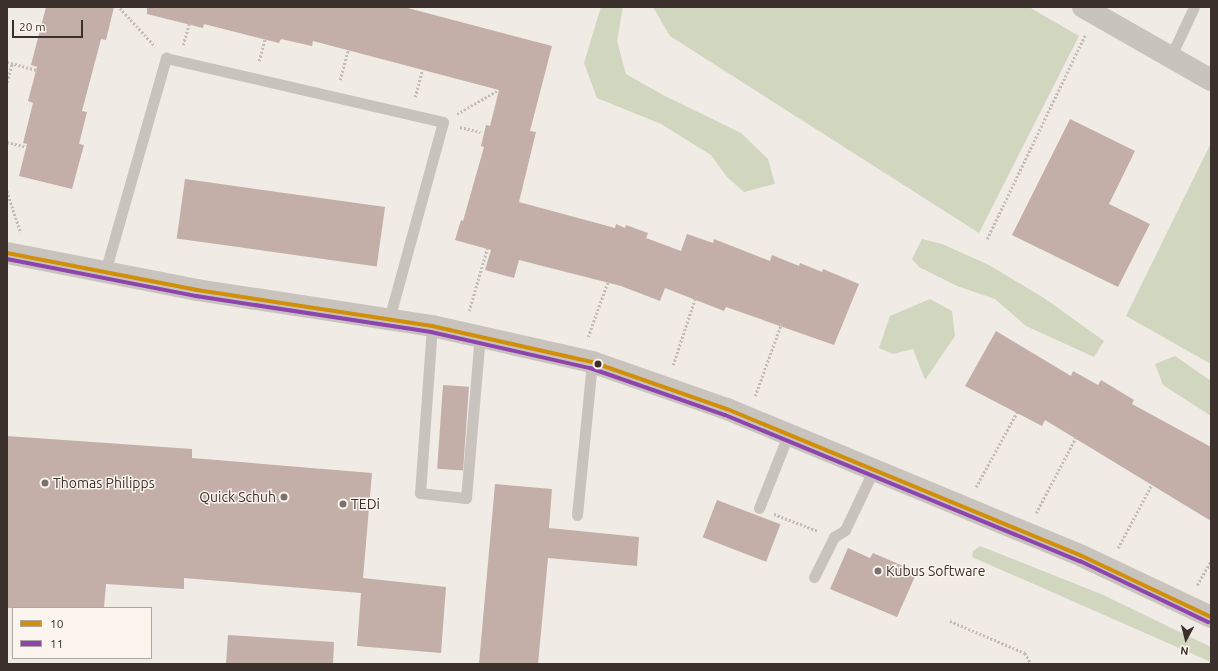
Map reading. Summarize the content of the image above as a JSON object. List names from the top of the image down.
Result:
{
  "places": [
    "Thomas Philipps",
    "Quick Schuh",
    "TEDi",
    "Kubus Software"
  ],
  "lines": ["transit line 10", "transit line 11"],
  "legend": ["10", "11"],
  "scale_bar": "20 m",
  "north": "bottom"
}
